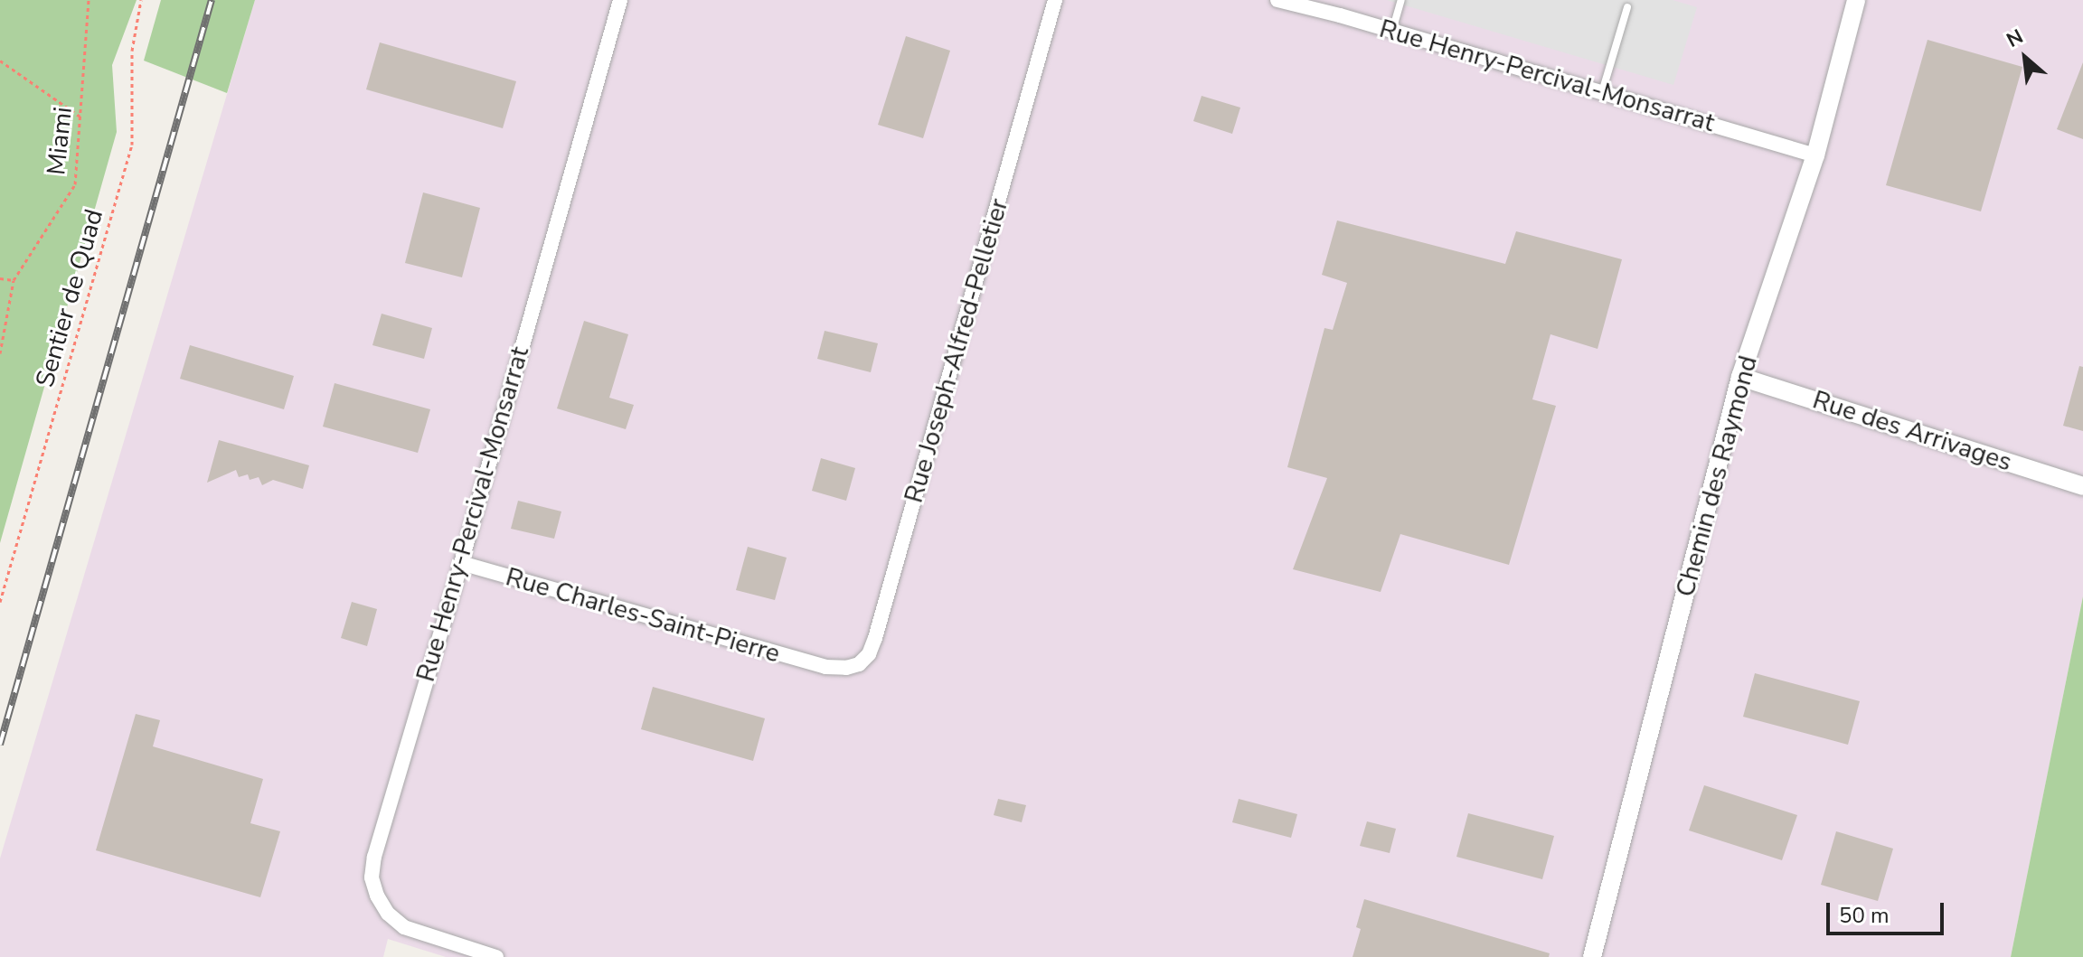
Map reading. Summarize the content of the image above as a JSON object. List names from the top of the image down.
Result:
{
  "streets": {
    "street": [
      "Rue Henry-Percival-Monsarrat",
      "Rue Joseph-Alfred-Pelletier",
      "Rue des Arrivages",
      "Chemin des Raymond",
      "Rue Charles-Saint-Pierre"
    ],
    "path": ["Miami", "Sentier de Quad"]
  },
  "crossings": [
    ["Rue Henry-Percival-Monsarrat", "Chemin des Raymond"],
    ["Rue Henry-Percival-Monsarrat", "Rue Charles-Saint-Pierre"],
    ["Rue Joseph-Alfred-Pelletier", "Rue Charles-Saint-Pierre"],
    ["Rue des Arrivages", "Chemin des Raymond"]
  ],
  "scale_bar": "50 m",
  "north": "top left"
}
